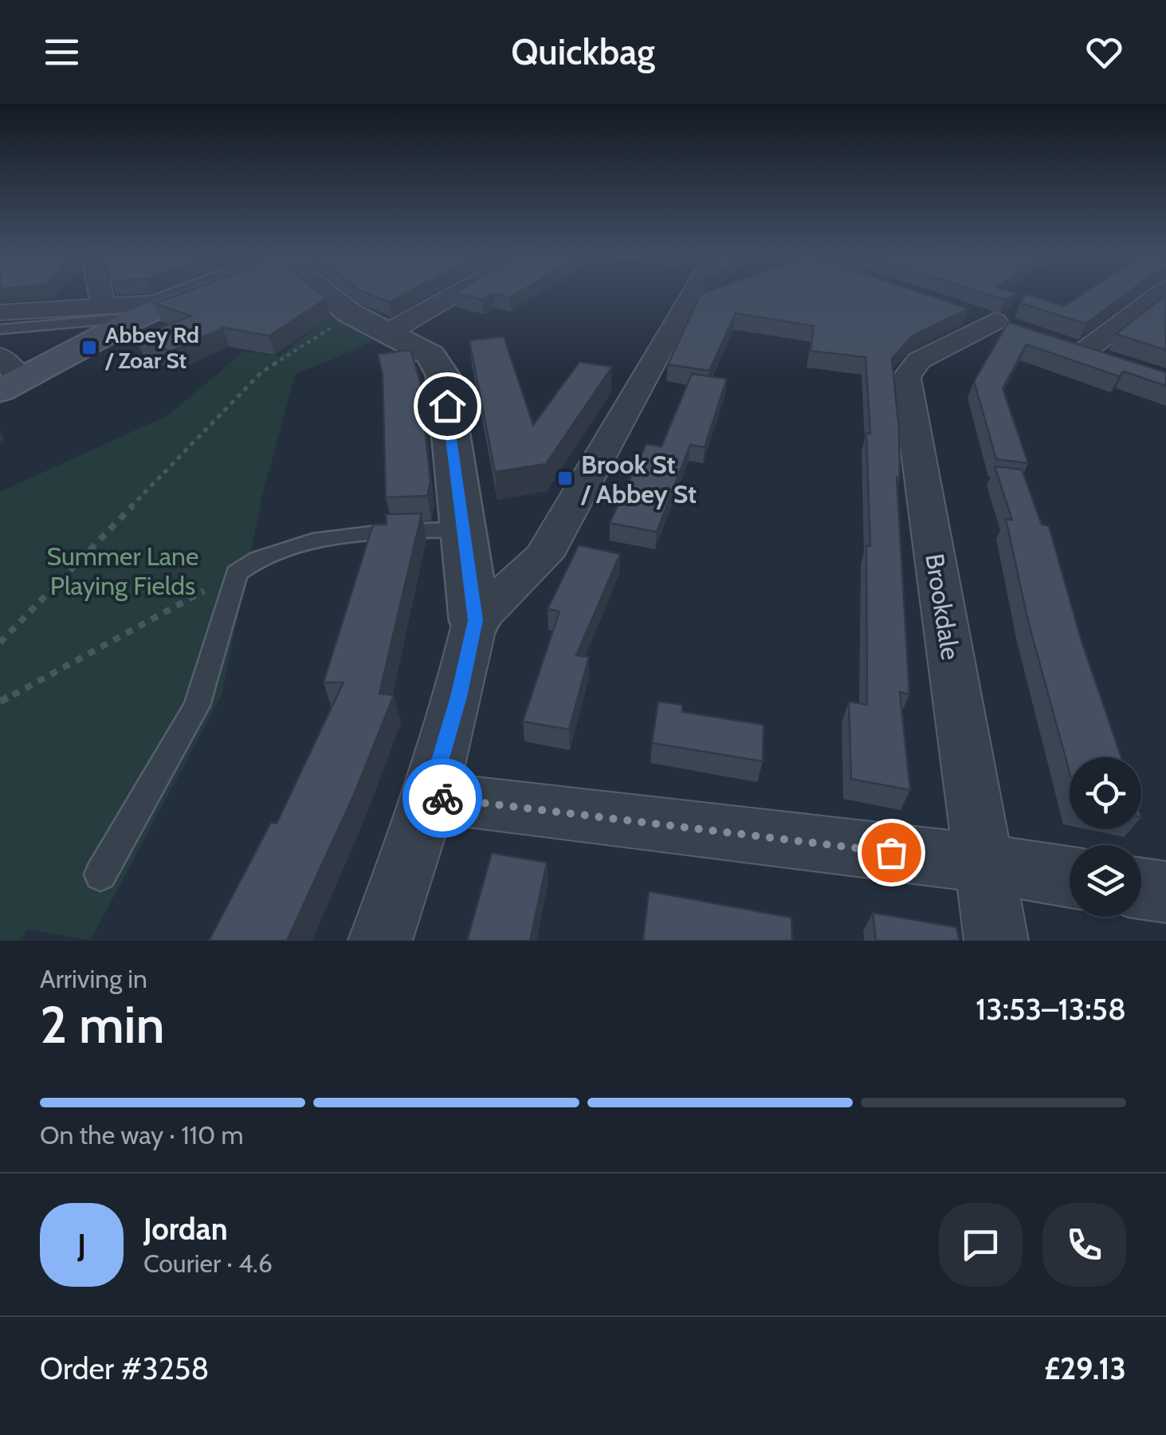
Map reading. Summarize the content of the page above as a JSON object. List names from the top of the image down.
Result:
{
  "streets": {
    "street": ["Brookdale"]
  },
  "parks": ["Summer Lane Playing Fields"],
  "places": {
    "transit": ["Abbey Rd / Zoar St", "Brook St / Abbey St"]
  },
  "page": {
    "header": "Quickbag",
    "heading": ["2 min", "Arriving in", "13:53–13:58"],
    "panel": [
      "Jordan",
      "Courier · 4.6",
      "Order #3258",
      "£29.13"
    ],
    "bar": "On the way · 110 m",
    "round": "J"
  }
}
